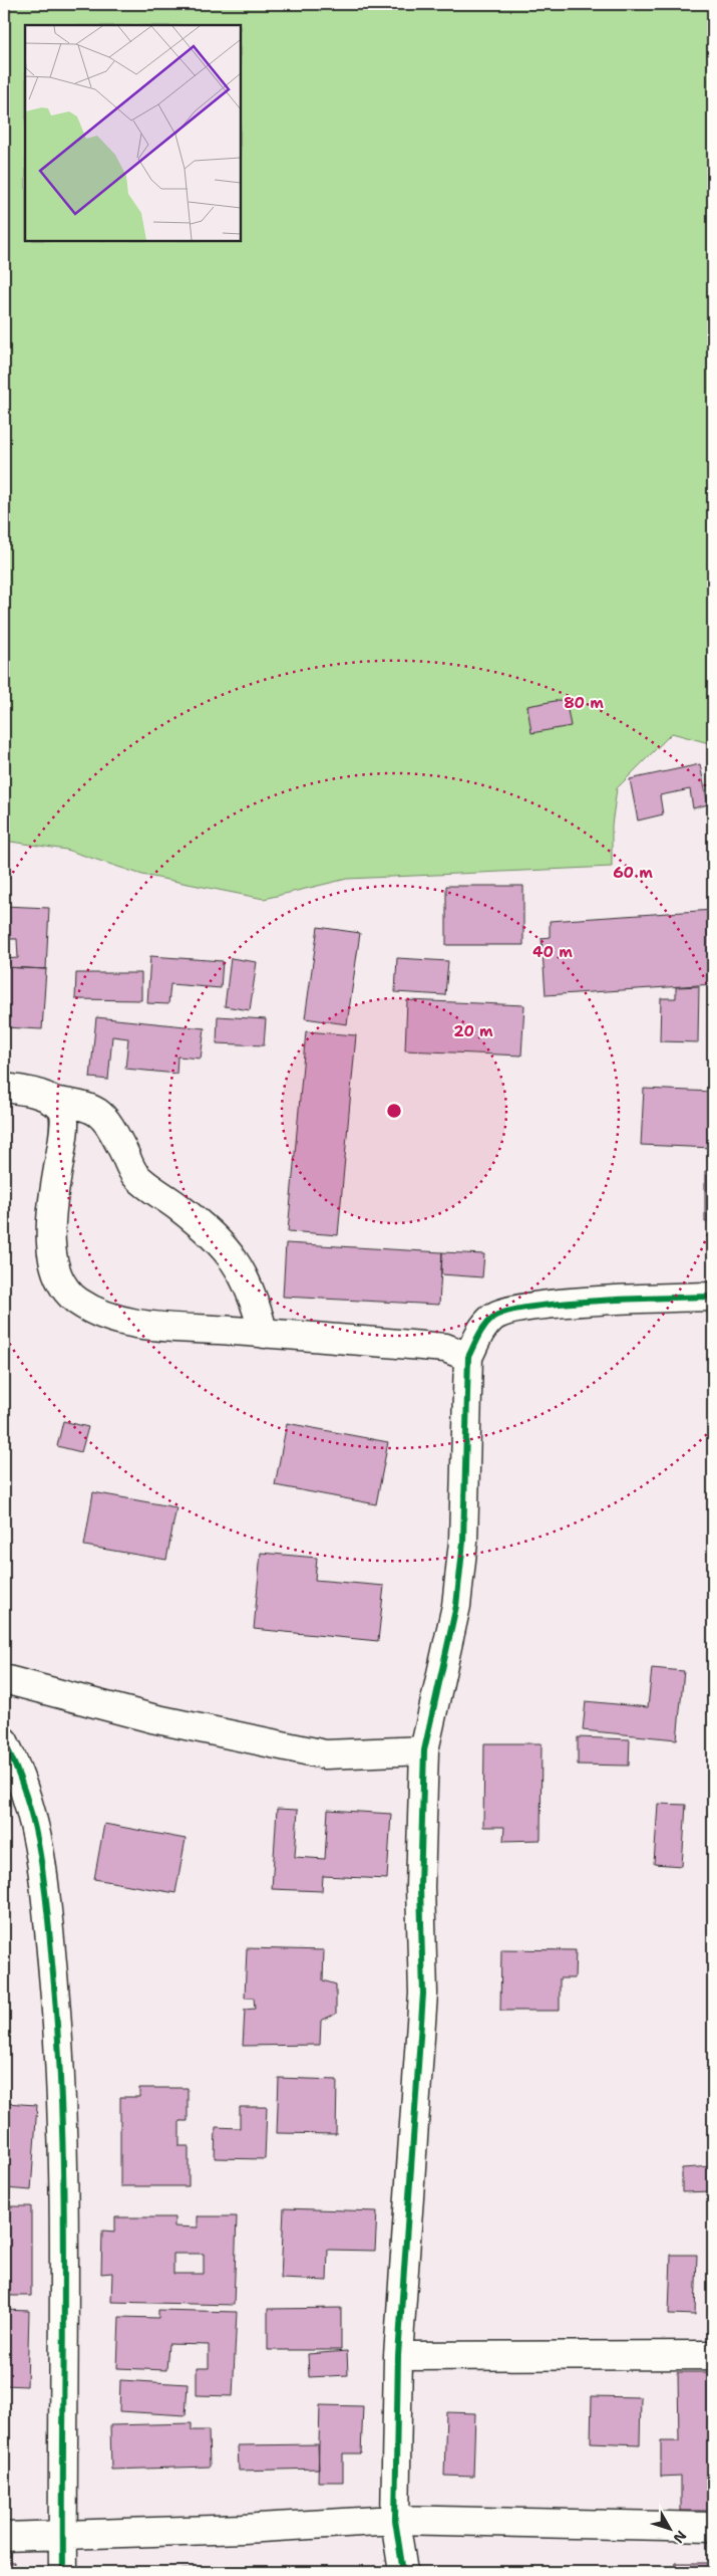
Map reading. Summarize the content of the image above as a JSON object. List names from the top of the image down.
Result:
{
  "north": "bottom right",
  "rings": [
    "80 m",
    "60 m",
    "40 m",
    "20 m"
  ]
}
